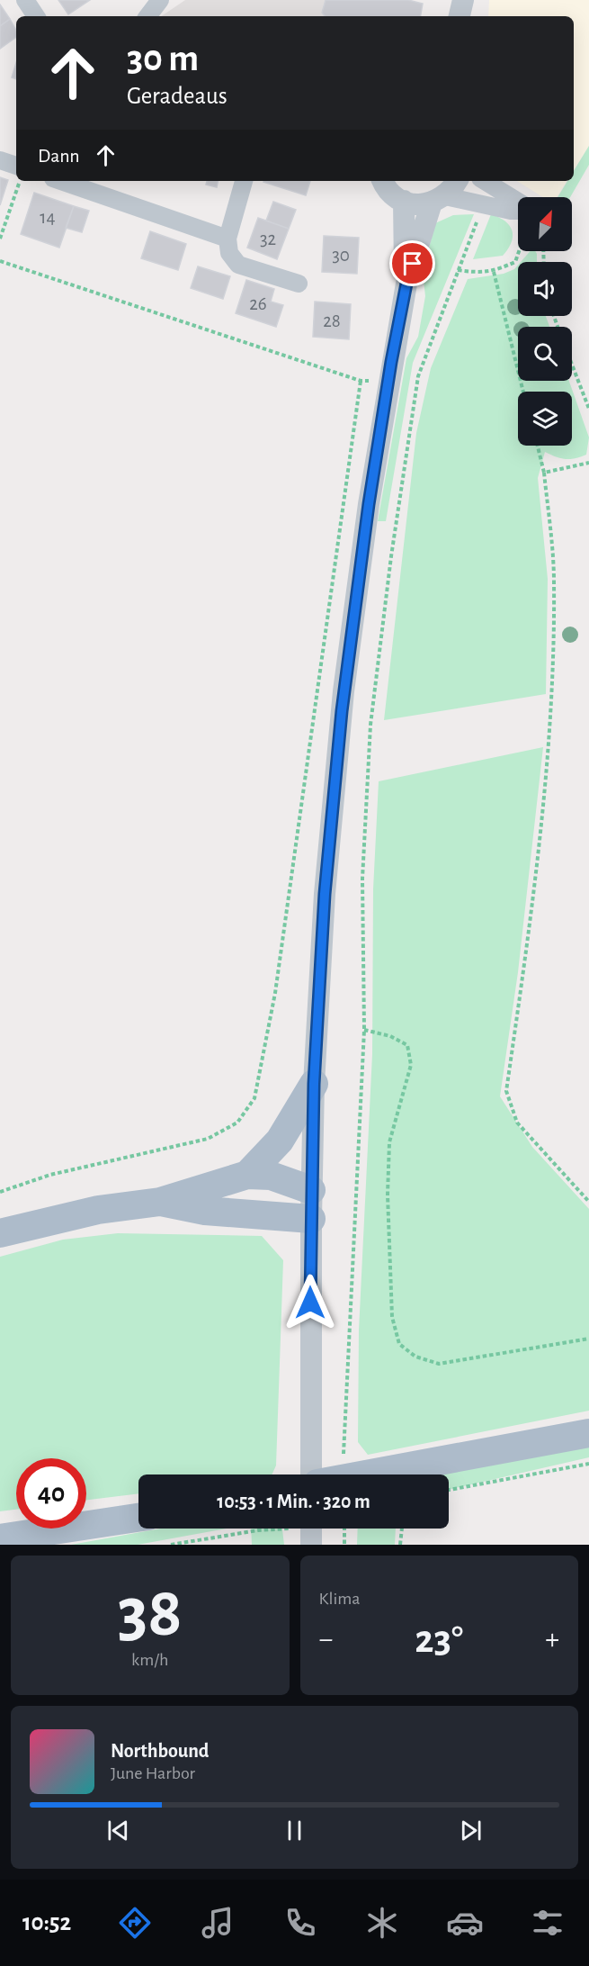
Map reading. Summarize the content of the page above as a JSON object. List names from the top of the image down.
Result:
{
  "house_numbers": [
    "14",
    "32",
    "30",
    "26",
    "28"
  ],
  "north": "top right",
  "page": {
    "turn": ["30 m", "Geradeaus"],
    "then": "Dann",
    "limit": "40",
    "trip": "10:53 · 1 Min. · 320 m",
    "tile": [
      ["38", "km/h"],
      "Klima"
    ],
    "heat": ["−", "23°", "+"],
    "song": ["Northbound", "June Harbor"],
    "tabs": "10:52"
  }
}
